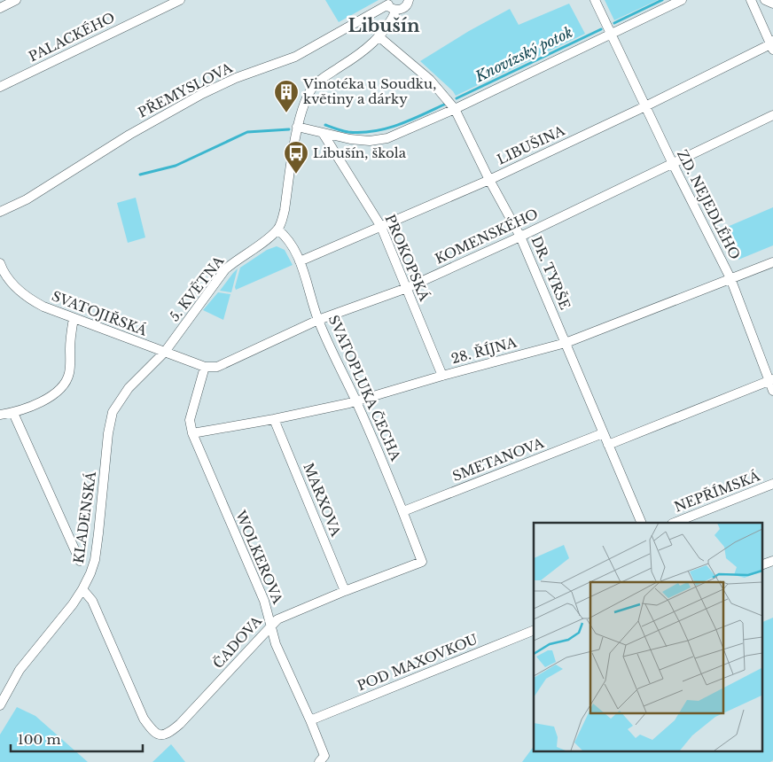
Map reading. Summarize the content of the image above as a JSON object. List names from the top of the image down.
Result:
{
  "streets": {
    "street": [
      "PALACKÉHO",
      "PŘEMYSLOVA",
      "LIBUŠINA",
      "ZD. NEJEDLÉHO",
      "KOMENSKÉHO",
      "PROKOPSKÁ",
      "DR. TYRŠE",
      "5. KVĚTNA",
      "SVATOJIŘSKÁ",
      "28. ŘÍJNA",
      "SVATOPLUKA ČECHA",
      "SMETANOVA",
      "NEPŘÍMSKÁ",
      "MARXOVA",
      "KLADENSKÁ",
      "WOLKEROVA",
      "ČADOVA",
      "POD MAXOVKOU"
    ]
  },
  "crossings": [
    ["LIBUŠINA", "ZD. NEJEDLÉHO"],
    ["LIBUŠINA", "PROKOPSKÁ"],
    ["LIBUŠINA", "DR. TYRŠE"],
    ["LIBUŠINA", "SVATOPLUKA ČECHA"],
    ["ZD. NEJEDLÉHO", "KOMENSKÉHO"],
    ["ZD. NEJEDLÉHO", "28. ŘÍJNA"],
    ["KOMENSKÉHO", "PROKOPSKÁ"],
    ["KOMENSKÉHO", "DR. TYRŠE"],
    ["KOMENSKÉHO", "SVATOJIŘSKÁ"],
    ["KOMENSKÉHO", "SVATOPLUKA ČECHA"],
    ["KOMENSKÉHO", "WOLKEROVA"],
    ["PROKOPSKÁ", "28. ŘÍJNA"],
    ["DR. TYRŠE", "28. ŘÍJNA"],
    ["DR. TYRŠE", "SMETANOVA"],
    ["5. KVĚTNA", "SVATOJIŘSKÁ"],
    ["5. KVĚTNA", "SVATOPLUKA ČECHA"],
    ["5. KVĚTNA", "KLADENSKÁ"],
    ["SVATOJIŘSKÁ", "KLADENSKÁ"],
    ["SVATOJIŘSKÁ", "WOLKEROVA"],
    ["28. ŘÍJNA", "SVATOPLUKA ČECHA"],
    ["28. ŘÍJNA", "MARXOVA"],
    ["28. ŘÍJNA", "WOLKEROVA"],
    ["SVATOPLUKA ČECHA", "SMETANOVA"],
    ["SVATOPLUKA ČECHA", "ČADOVA"],
    ["MARXOVA", "ČADOVA"],
    ["KLADENSKÁ", "ČADOVA"],
    ["WOLKEROVA", "ČADOVA"],
    ["WOLKEROVA", "POD MAXOVKOU"]
  ],
  "districts": ["Libušín"],
  "water": ["Knovízský potok"],
  "places": {
    "building": ["Vinotéka u Soudku, květiny a dárky"],
    "bus stop": ["Libušín, škola"]
  },
  "scale_bar": "100 m"
}
